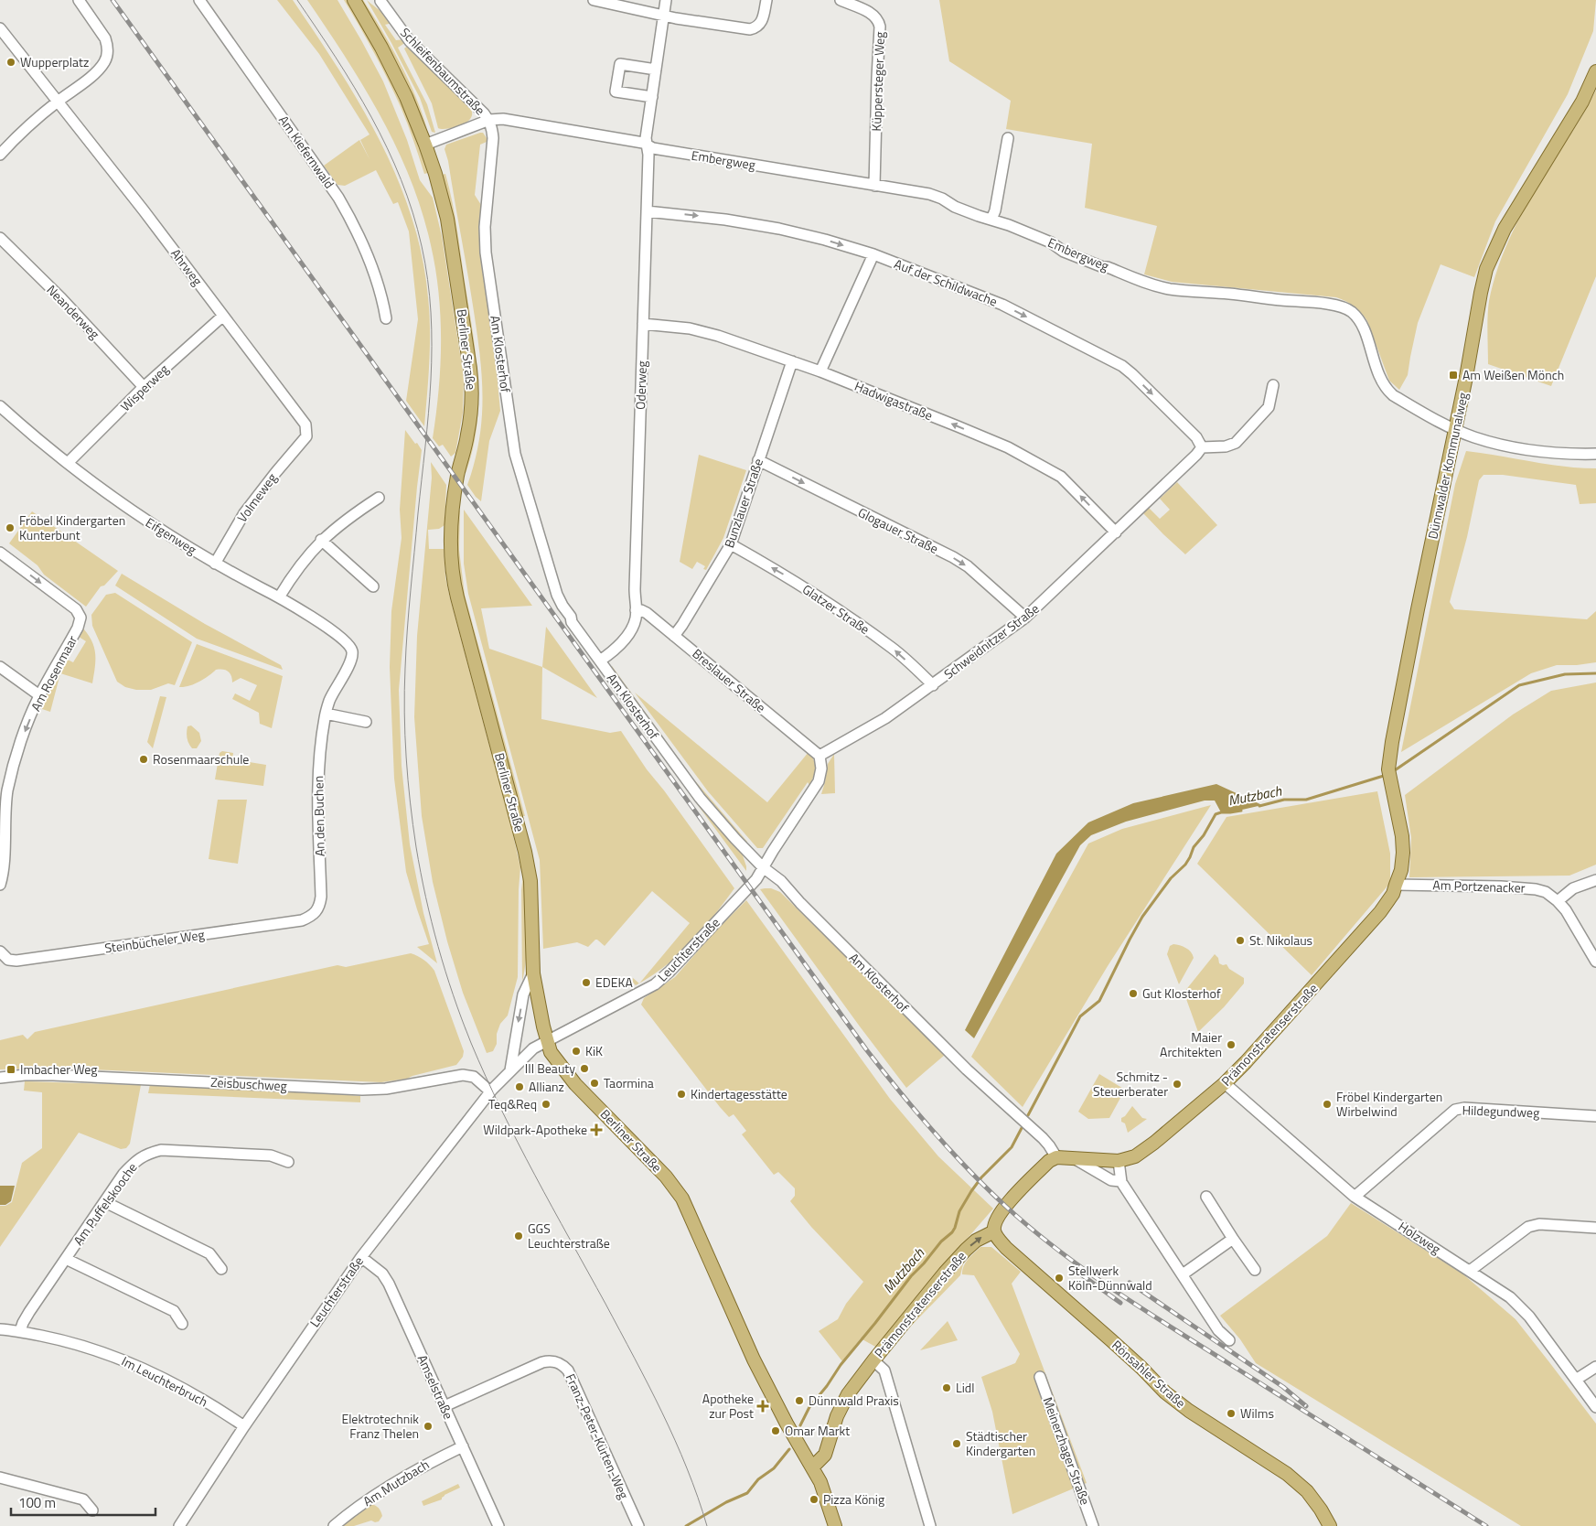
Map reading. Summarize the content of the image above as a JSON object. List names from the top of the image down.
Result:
{
  "streets": {
    "main road": [
      "Berliner Straße",
      "Dünnwalder Kommunalweg",
      "Prämonstratenserstraße",
      "Rönsahler Straße"
    ],
    "street": [
      "Schleifenbaumstraße",
      "Küppersteger Weg",
      "Am Kiefernwald",
      "Embergweg",
      "Ahrweg",
      "Auf der Schildwache",
      "Neanderweg",
      "Am Klosterhof",
      "Oderweg",
      "Wisperweg",
      "Hadwigastraße",
      "Volmeweg",
      "Bunzlauer Straße",
      "Glogauer Straße",
      "Eifgenweg",
      "Glatzer Straße",
      "Schweidnitzer Straße",
      "Am Rosenmaar",
      "Breslauer Straße",
      "An den Buchen",
      "Am Portzenacker",
      "Steinbücheler Weg",
      "Leuchterstraße",
      "Zeisbuschweg",
      "Hildegundweg",
      "Am Puffelskooche",
      "Holzweg",
      "Im Leuchterbruch",
      "Amselstraße",
      "Franz-Peter-Kürten-Weg",
      "Meinerzhager Straße",
      "Am Mutzbach"
    ]
  },
  "crossings": [
    ["Schleifenbaumstraße", "Embergweg"],
    ["Schleifenbaumstraße", "Berliner Straße"],
    ["Schleifenbaumstraße", "Am Klosterhof"],
    ["Schleifenbaumstraße", "Oderweg"],
    ["Küppersteger Weg", "Embergweg"],
    ["Embergweg", "Oderweg"],
    ["Embergweg", "Dünnwalder Kommunalweg"],
    ["Ahrweg", "Wisperweg"],
    ["Ahrweg", "Volmeweg"],
    ["Auf der Schildwache", "Oderweg"],
    ["Auf der Schildwache", "Schweidnitzer Straße"],
    ["Neanderweg", "Wisperweg"],
    ["Berliner Straße", "Leuchterstraße"],
    ["Berliner Straße", "Prämonstratenserstraße"],
    ["Am Klosterhof", "Oderweg"],
    ["Am Klosterhof", "Leuchterstraße"],
    ["Am Klosterhof", "Prämonstratenserstraße"],
    ["Oderweg", "Hadwigastraße"],
    ["Oderweg", "Breslauer Straße"],
    ["Wisperweg", "Eifgenweg"],
    ["Hadwigastraße", "Bunzlauer Straße"],
    ["Hadwigastraße", "Schweidnitzer Straße"],
    ["Dünnwalder Kommunalweg", "Am Portzenacker"],
    ["Dünnwalder Kommunalweg", "Prämonstratenserstraße"],
    ["Volmeweg", "Eifgenweg"],
    ["Bunzlauer Straße", "Glogauer Straße"],
    ["Bunzlauer Straße", "Glatzer Straße"],
    ["Bunzlauer Straße", "Breslauer Straße"],
    ["Glogauer Straße", "Schweidnitzer Straße"],
    ["Eifgenweg", "An den Buchen"],
    ["Glatzer Straße", "Schweidnitzer Straße"],
    ["Schweidnitzer Straße", "Breslauer Straße"],
    ["An den Buchen", "Steinbücheler Weg"],
    ["Am Portzenacker", "Prämonstratenserstraße"],
    ["Leuchterstraße", "Zeisbuschweg"],
    ["Leuchterstraße", "Im Leuchterbruch"],
    ["Leuchterstraße", "Amselstraße"],
    ["Prämonstratenserstraße", "Holzweg"],
    ["Prämonstratenserstraße", "Rönsahler Straße"],
    ["Hildegundweg", "Holzweg"],
    ["Am Puffelskooche", "Im Leuchterbruch"],
    ["Amselstraße", "Franz-Peter-Kürten-Weg"],
    ["Amselstraße", "Am Mutzbach"]
  ],
  "one_way": [
    "Auf der Schildwache",
    "Hadwigastraße",
    "Glogauer Straße",
    "Glatzer Straße",
    "Am Rosenmaar"
  ],
  "water": ["Mutzbach"],
  "places": {
    "other": [
      "Wupperplatz",
      "Fröbel Kindergarten Kunterbunt",
      "Rosenmaarschule",
      "St. Nikolaus",
      "EDEKA",
      "Gut Klosterhof",
      "Maier Architekten",
      "KiK",
      "III Beauty",
      "Taormina",
      "Schmitz - Steuerberater",
      "Allianz",
      "Kindertagesstätte",
      "Teq&Req",
      "Fröbel Kindergarten Wirbelwind",
      "GGS Leuchterstraße",
      "Stellwerk Köln-Dünnwald",
      "Lidl",
      "Dünnwald Praxis",
      "Wilms",
      "Elektrotechnik Franz Thelen",
      "Omar Markt",
      "Städtischer Kindergarten",
      "Pizza König"
    ],
    "transit": ["Am Weißen Mönch", "Imbacher Weg"],
    "health": ["Wildpark-Apotheke", "Apotheke zur Post"]
  },
  "scale_bar": "100 m"
}
